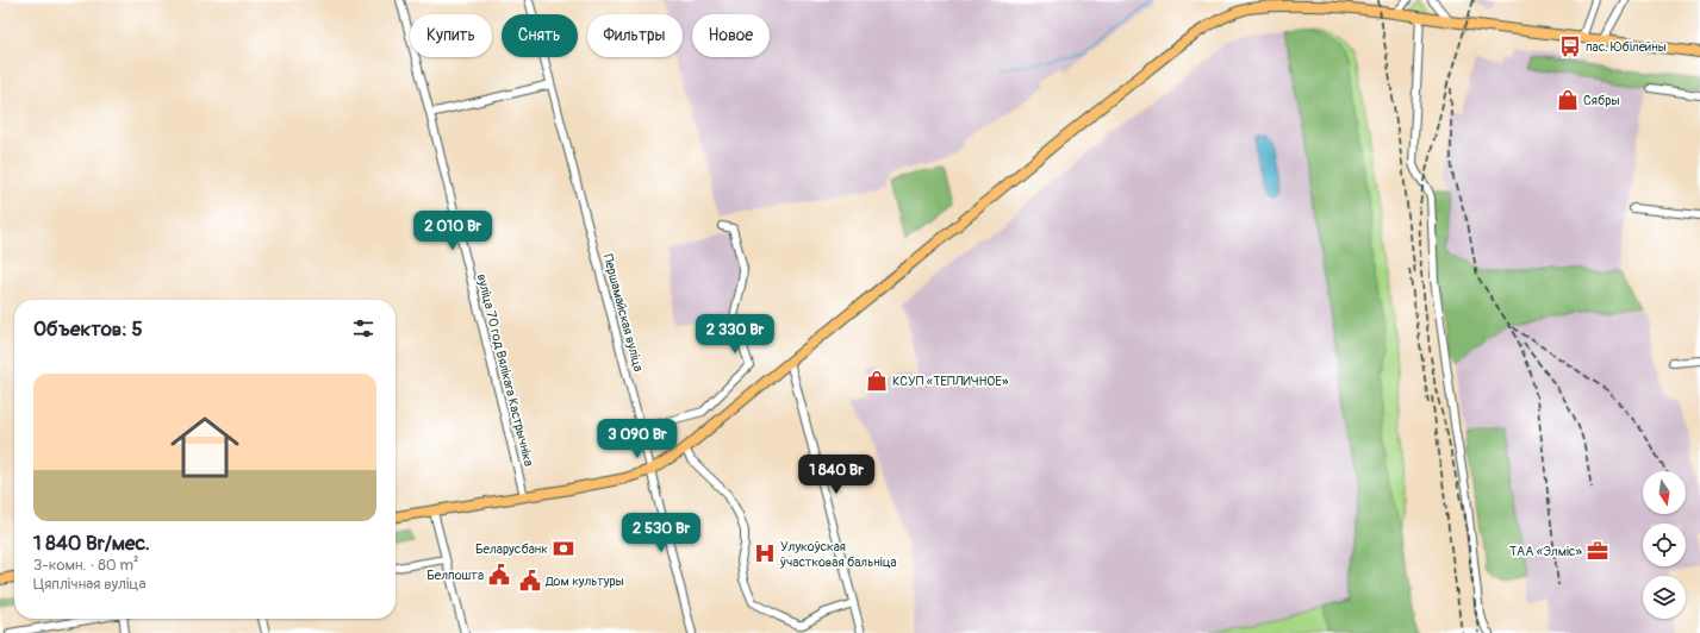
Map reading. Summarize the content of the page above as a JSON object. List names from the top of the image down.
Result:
{
  "streets": {
    "street": ["Першамайская вуліца", "вуліца 70 год Вялікага Кастрычніка"]
  },
  "places": {
    "bus stop": ["пас. Юбілейны"],
    "shop": ["Сябры", "КСУП «ТЕПЛИЧНОЕ»"],
    "bank": ["Беларусбанк"],
    "office": ["ТАА «Элміс»"],
    "hospital": ["Улукоўская ўчастковая бальніца"],
    "public building": ["Белпошта", "Дом культуры"]
  },
  "north": "bottom",
  "page": {
    "chip": [
      "Купить",
      "Снять",
      "Фильтры",
      "Новое"
    ],
    "price": [
      "2 010 Br",
      "2 330 Br",
      "3 090 Br",
      "1 840 Br",
      "2 530 Br"
    ],
    "heading": "Объектов: 5",
    "list": [
      {
        "name": "1 840 Br/мес.",
        "note": "3-комн. · 80 m² · Цяплічная вуліца"
      }
    ]
  }
}
